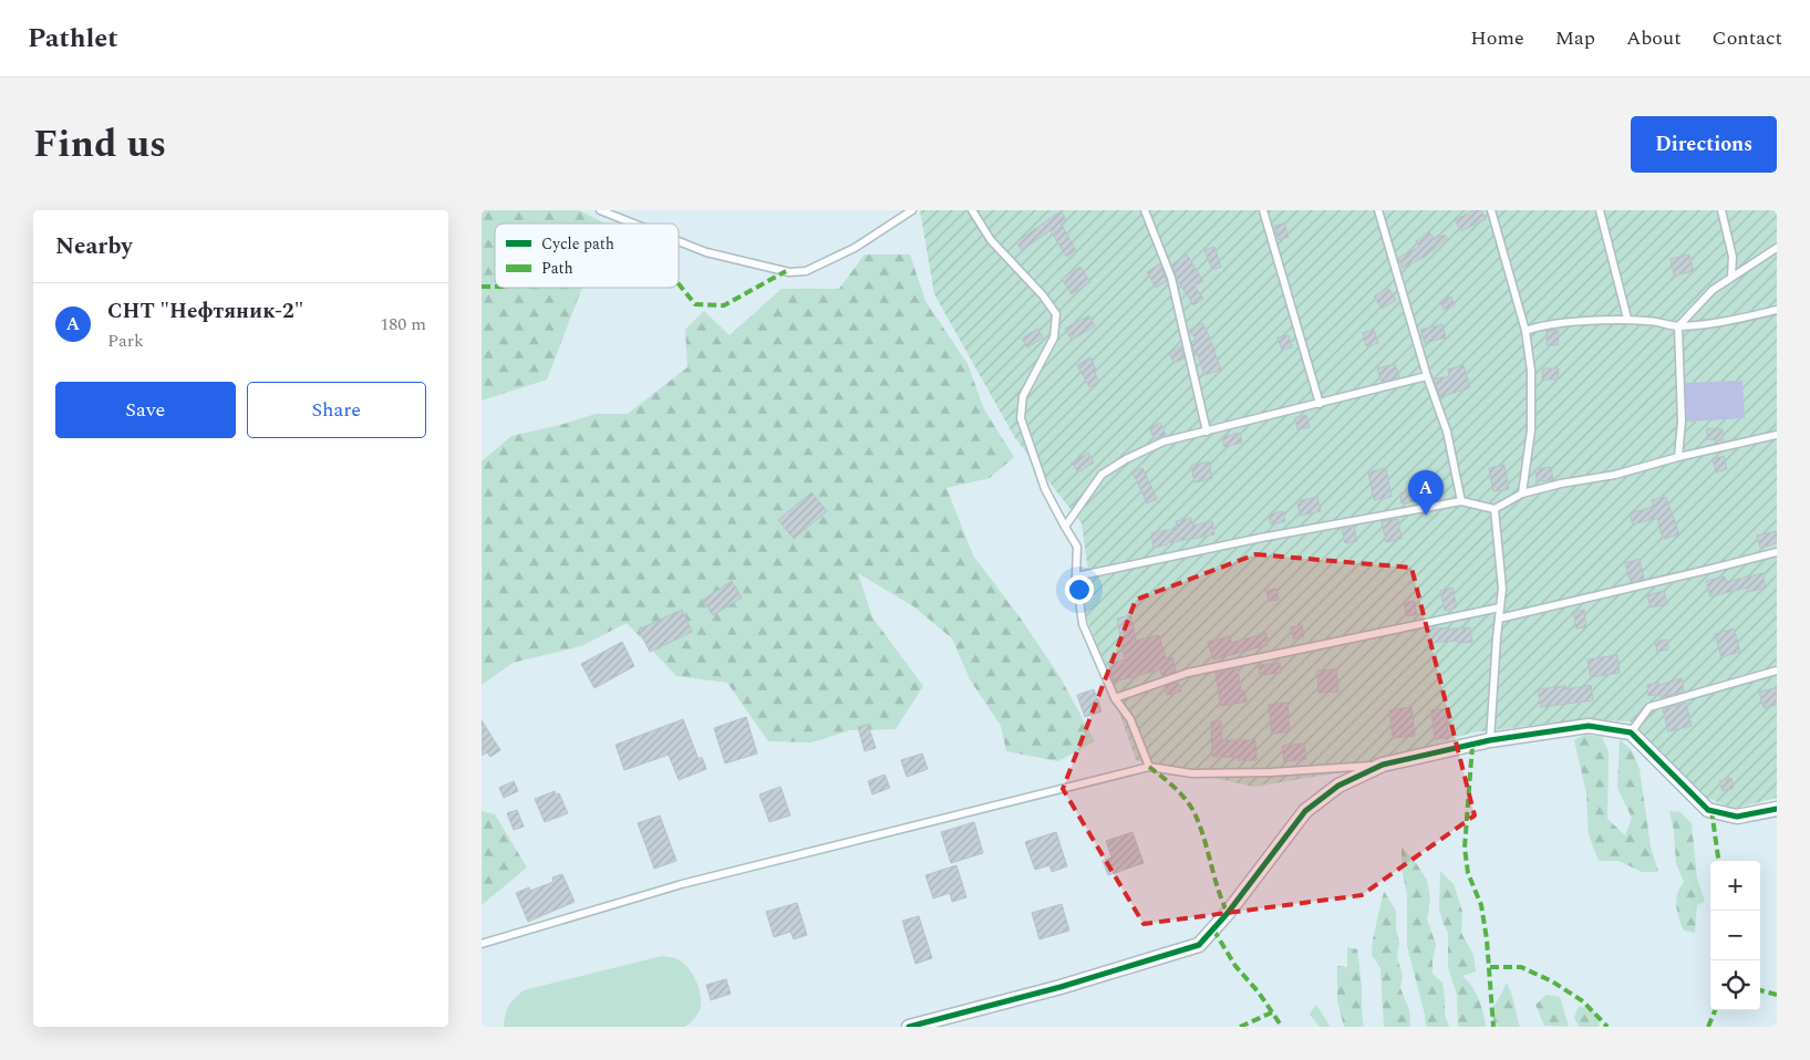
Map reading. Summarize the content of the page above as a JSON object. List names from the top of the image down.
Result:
{
  "legend": ["Cycle path", "Path"],
  "page": {
    "header": "Pathlet",
    "nav": [
      "Home",
      "Map",
      "About",
      "Contact"
    ],
    "title": "Find us",
    "buttons": [
      "Directions",
      ["Save", "Share"]
    ],
    "heading": "Nearby",
    "list": [
      {
        "mark": "A",
        "name": "СНТ \"Нефтяник-2\"",
        "note": "Park",
        "value": "180 m"
      }
    ],
    "pins": "A",
    "map_buttons": ["+", "−"]
  }
}
